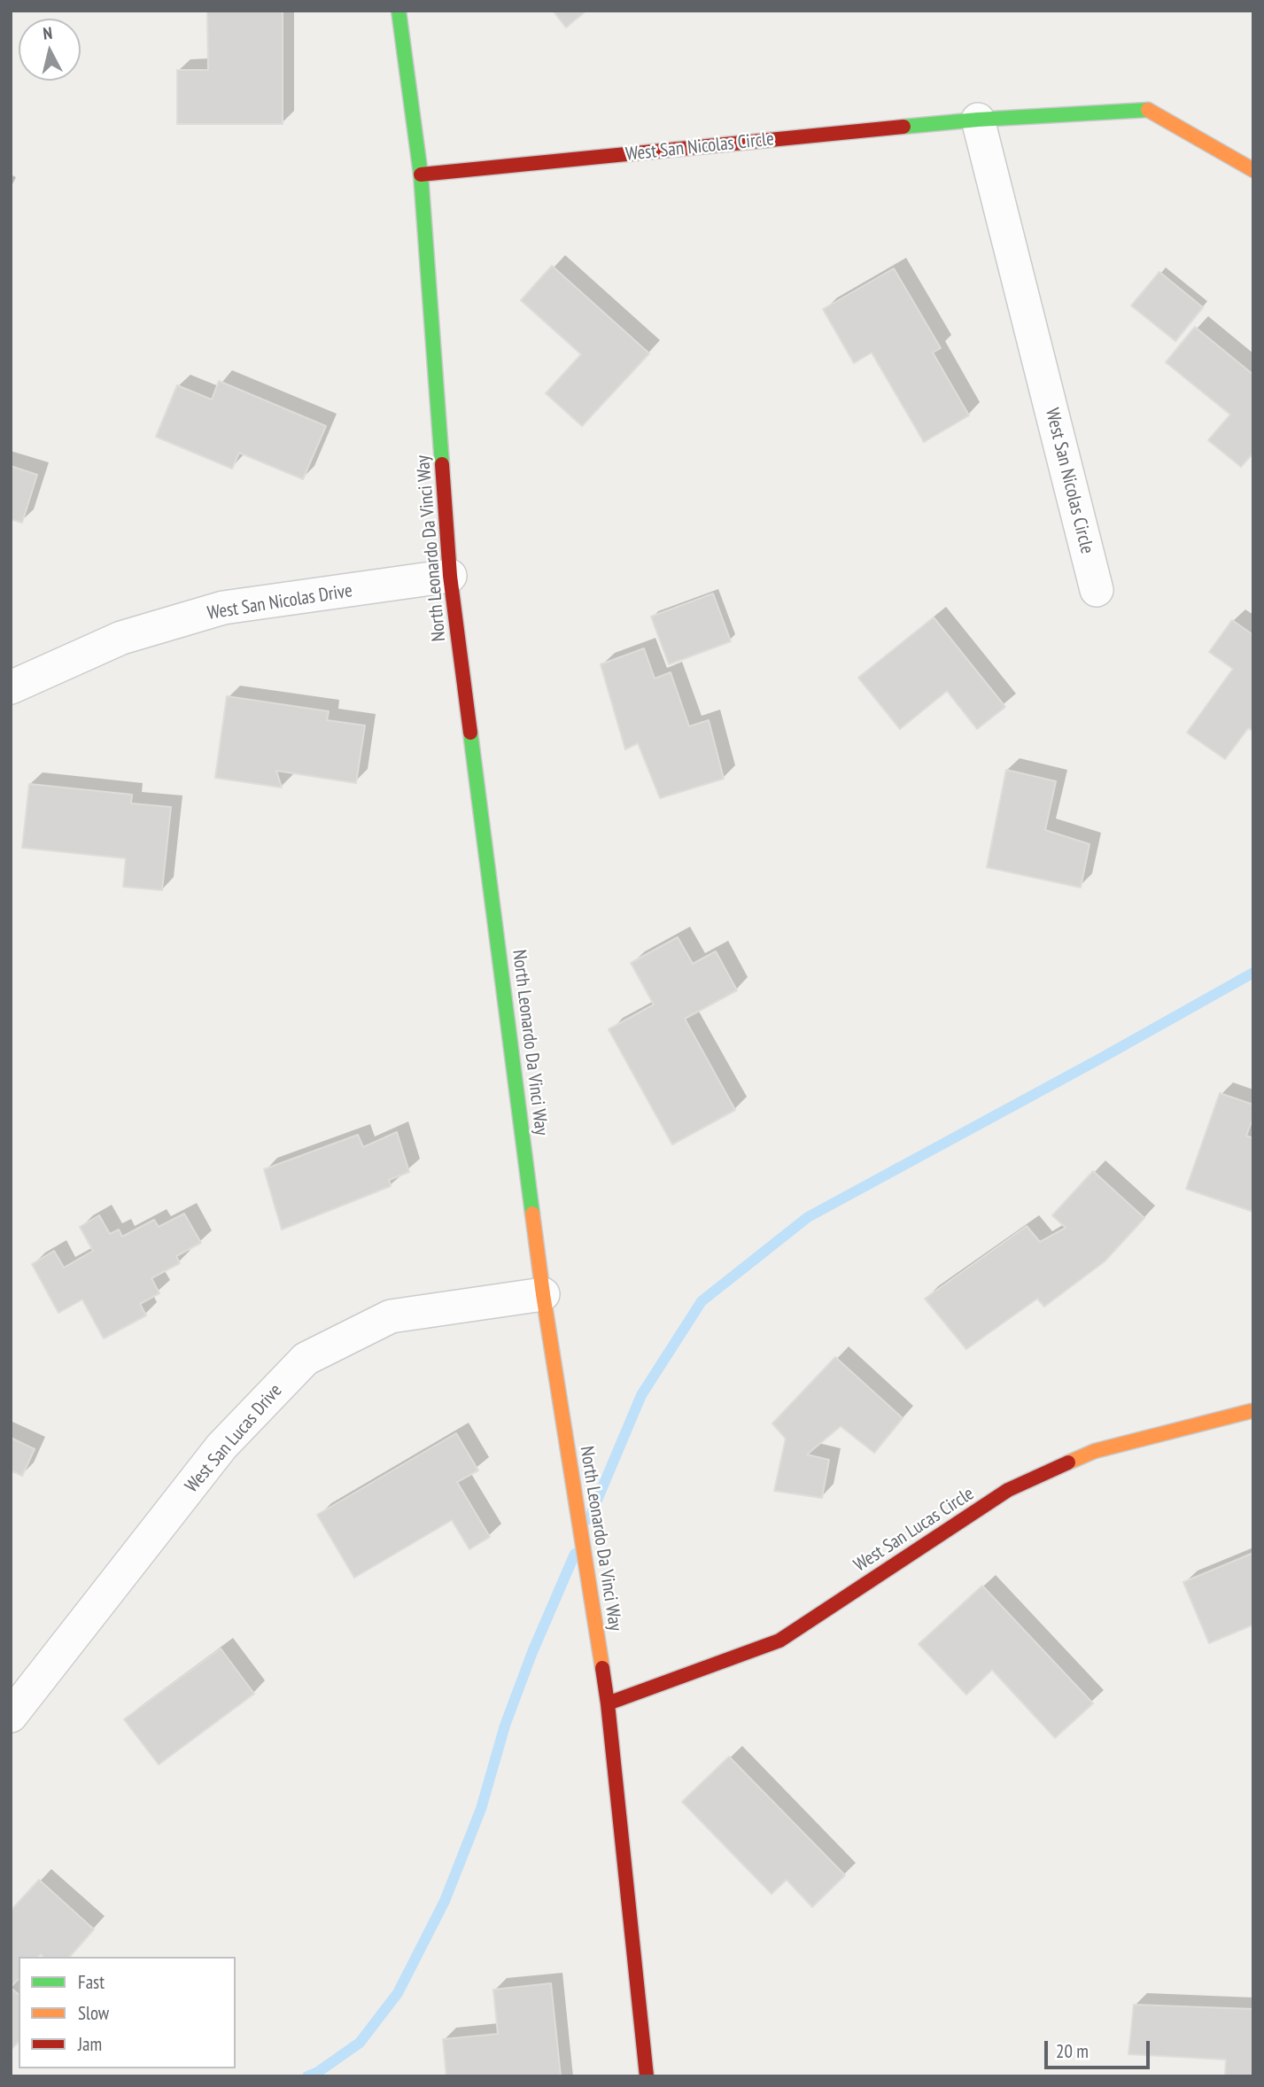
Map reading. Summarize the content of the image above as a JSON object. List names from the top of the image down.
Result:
{
  "streets": {
    "street": [
      "West San Nicolas Circle",
      "North Leonardo Da Vinci Way",
      "West San Nicolas Drive",
      "West San Lucas Drive",
      "West San Lucas Circle"
    ]
  },
  "crossings": [
    ["West San Nicolas Circle", "North Leonardo Da Vinci Way"],
    ["North Leonardo Da Vinci Way", "West San Nicolas Drive"],
    ["North Leonardo Da Vinci Way", "West San Lucas Drive"],
    ["North Leonardo Da Vinci Way", "West San Lucas Circle"]
  ],
  "legend": ["Fast", "Slow", "Jam"],
  "scale_bar": "20 m",
  "north": "top"
}
